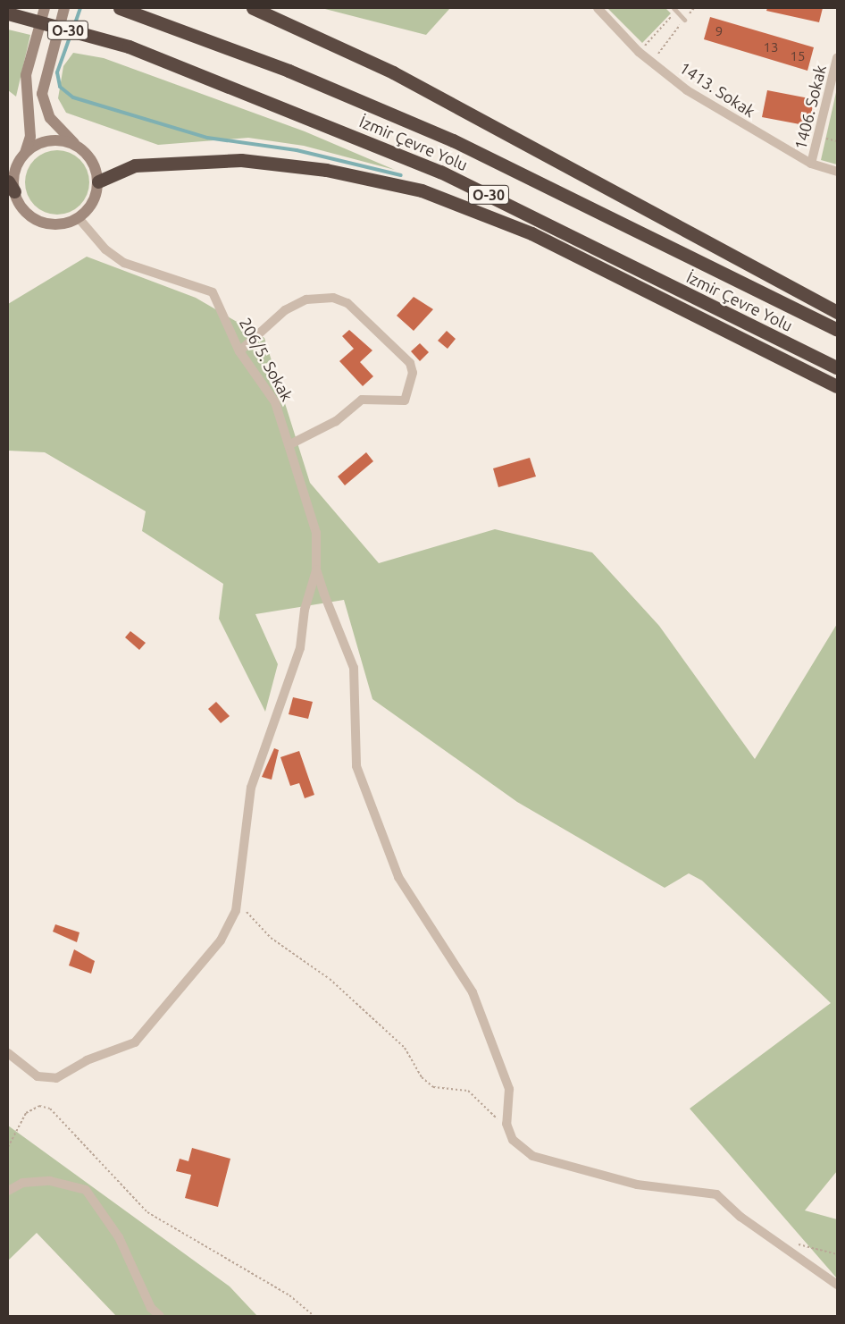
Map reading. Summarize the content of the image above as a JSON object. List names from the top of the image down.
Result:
{
  "streets": {
    "highway": ["O-30", "İzmir Çevre Yolu"],
    "street": ["1413. Sokak", "1406. Sokak", "206/5. Sokak"]
  },
  "crossings": [
    ["1413. Sokak", "1406. Sokak"]
  ],
  "house_numbers": ["9", "13", "15"]
}
